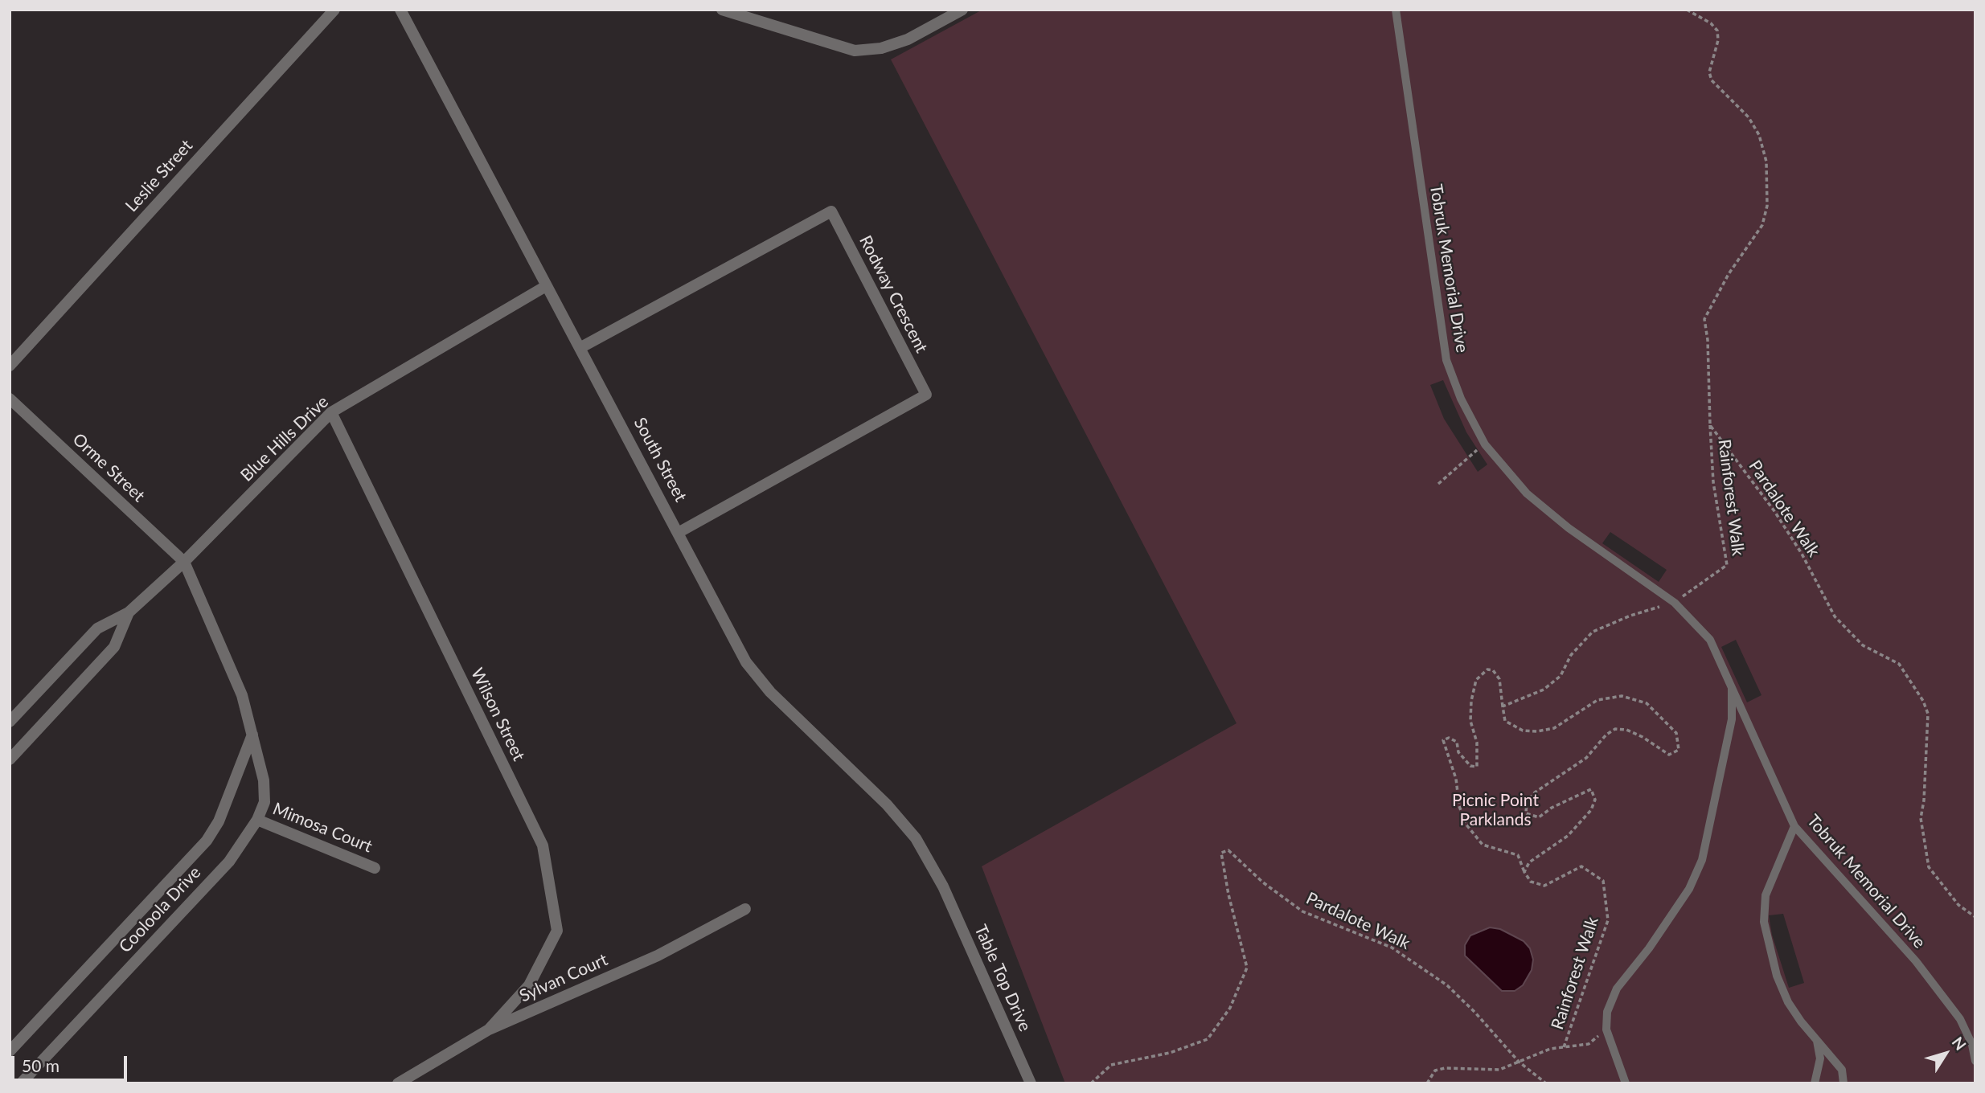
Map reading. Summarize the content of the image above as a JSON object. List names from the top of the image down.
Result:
{
  "streets": {
    "street": [
      "Leslie Street",
      "Rodway Crescent",
      "Blue Hills Drive",
      "South Street",
      "Orme Street",
      "Wilson Street",
      "Mimosa Court",
      "Cooloola Drive",
      "Sylvan Court",
      "Table Top Drive"
    ],
    "lane": ["Tobruk Memorial Drive"],
    "path": ["Rainforest Walk", "Pardalote Walk"]
  },
  "crossings": [
    ["Tobruk Memorial Drive", "Rainforest Walk"],
    ["Rodway Crescent", "South Street"],
    ["Blue Hills Drive", "South Street"],
    ["Blue Hills Drive", "Orme Street"],
    ["Blue Hills Drive", "Wilson Street"],
    ["Blue Hills Drive", "Cooloola Drive"],
    ["South Street", "Table Top Drive"],
    ["Orme Street", "Cooloola Drive"],
    ["Rainforest Walk", "Pardalote Walk"],
    ["Wilson Street", "Sylvan Court"],
    ["Mimosa Court", "Cooloola Drive"]
  ],
  "parks": ["Picnic Point Parklands"],
  "scale_bar": "50 m",
  "north": "top right"
}
